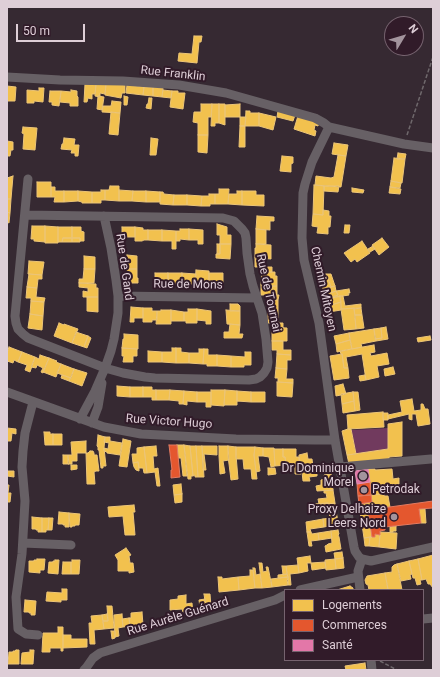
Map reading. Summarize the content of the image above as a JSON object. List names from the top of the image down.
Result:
{
  "streets": {
    "street": [
      "Rue Franklin",
      "Rue de Gand",
      "Rue de Mons",
      "Chemin Mitoyen",
      "Rue de Tournai",
      "Rue Victor Hugo",
      "Rue Aurèle Guénard"
    ]
  },
  "crossings": [
    ["Rue Franklin", "Chemin Mitoyen"],
    ["Rue de Gand", "Rue de Mons"],
    ["Rue de Gand", "Rue de Tournai"],
    ["Rue de Mons", "Rue de Tournai"],
    ["Chemin Mitoyen", "Rue Victor Hugo"]
  ],
  "places": ["Dr Dominique Morel", "Petrodak", "Proxy Delhaize Leers Nord"],
  "legend": ["Logements", "Commerces", "Santé"],
  "scale_bar": "50 m",
  "north": "top right"
}
